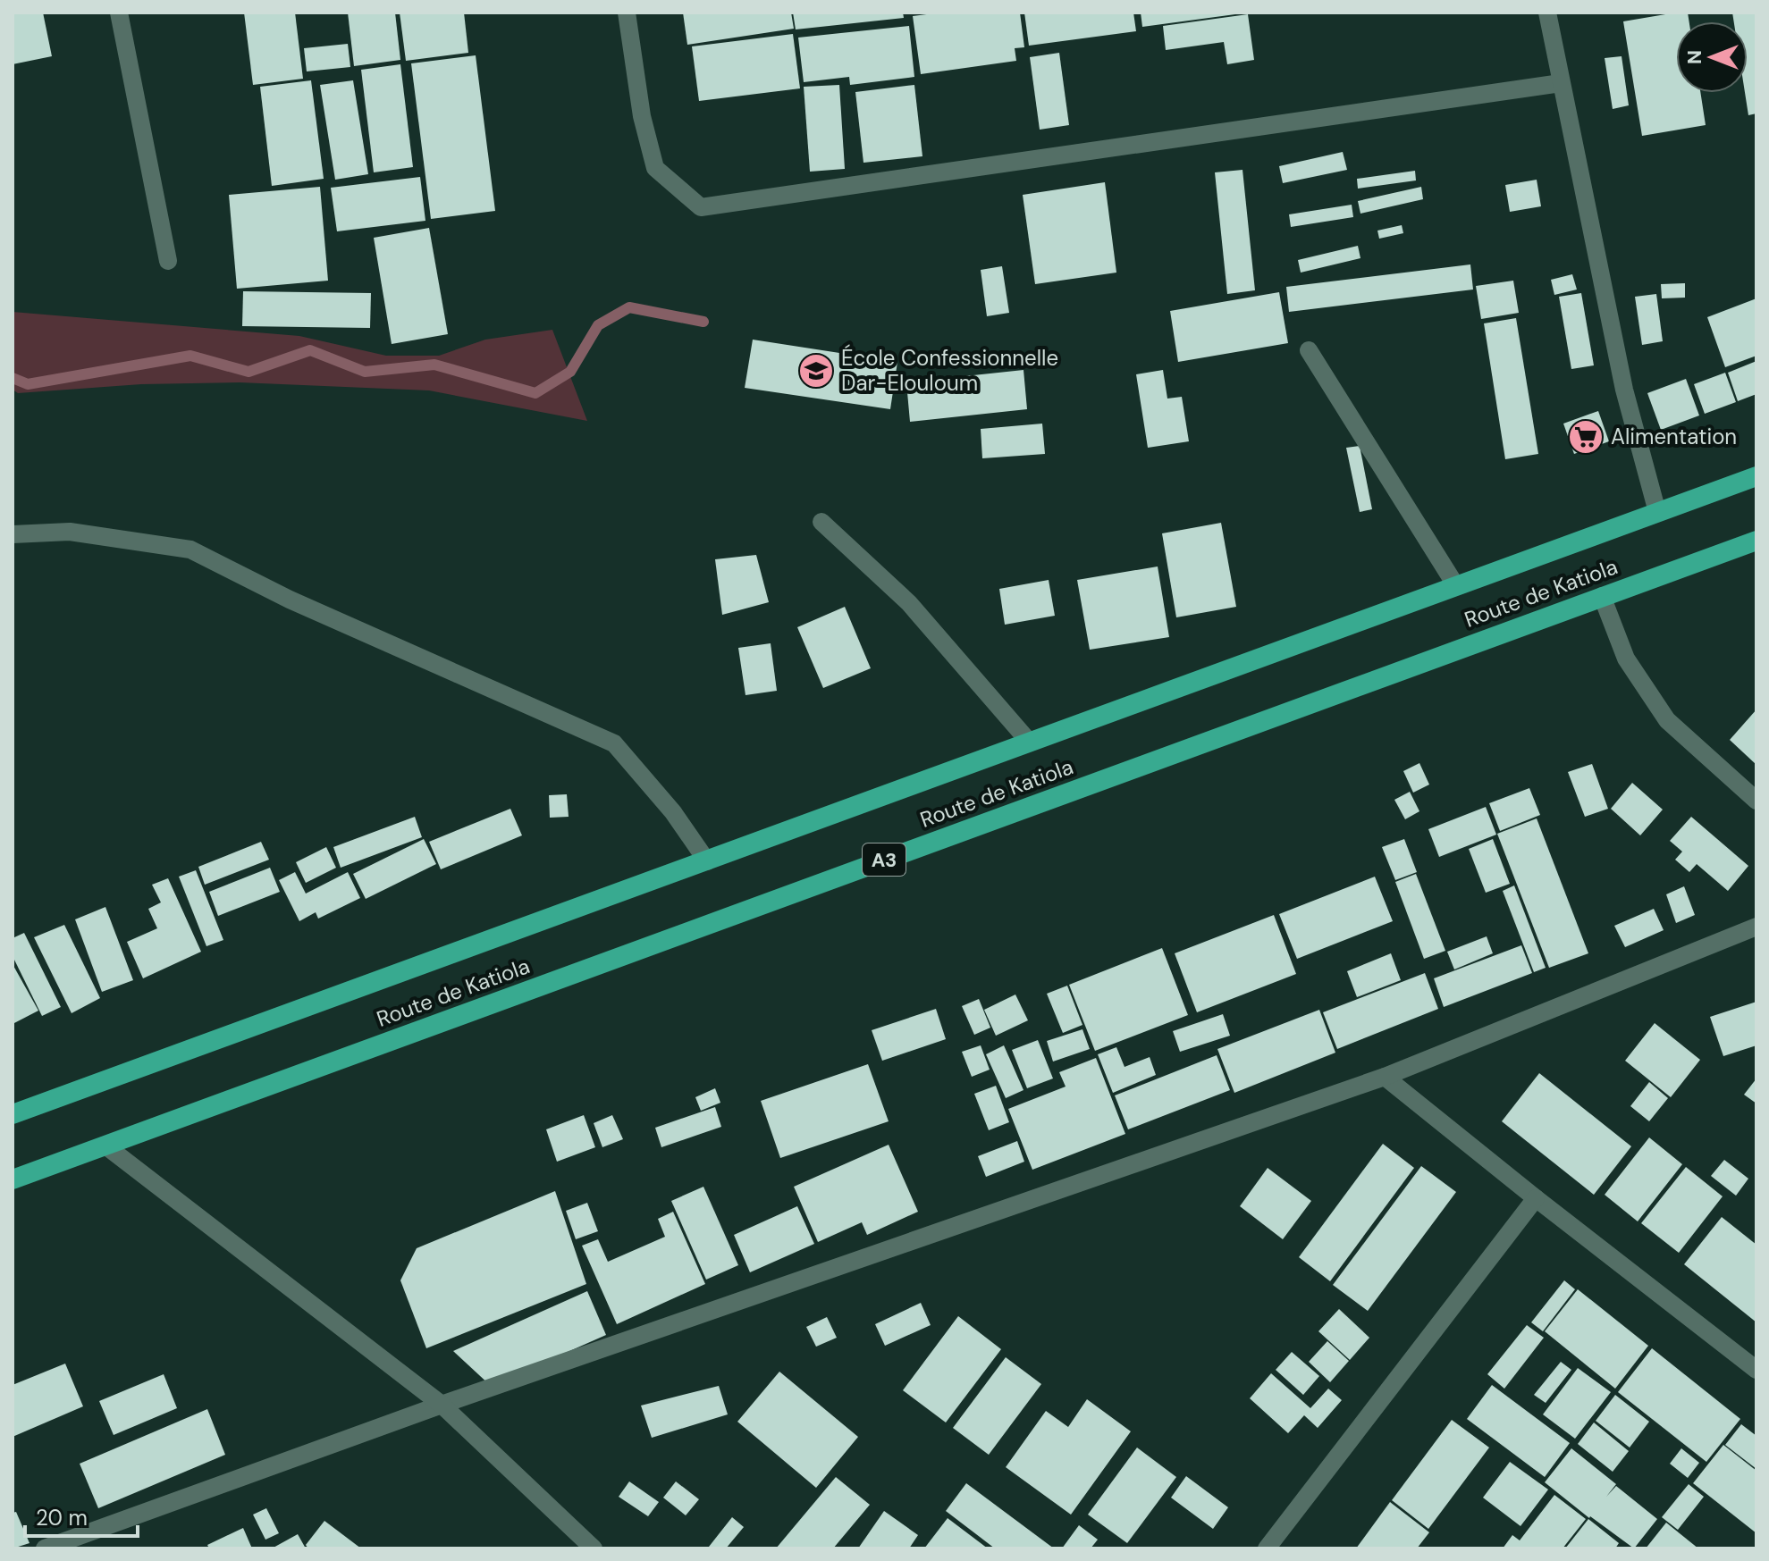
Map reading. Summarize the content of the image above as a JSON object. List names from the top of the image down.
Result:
{
  "streets": {
    "highway": ["Route de Katiola", "A3"]
  },
  "places": {
    "school or university": ["École Confessionnelle Dar-Elouloum"],
    "supermarket": ["Alimentation"]
  },
  "scale_bar": "20 m",
  "north": "left"
}
